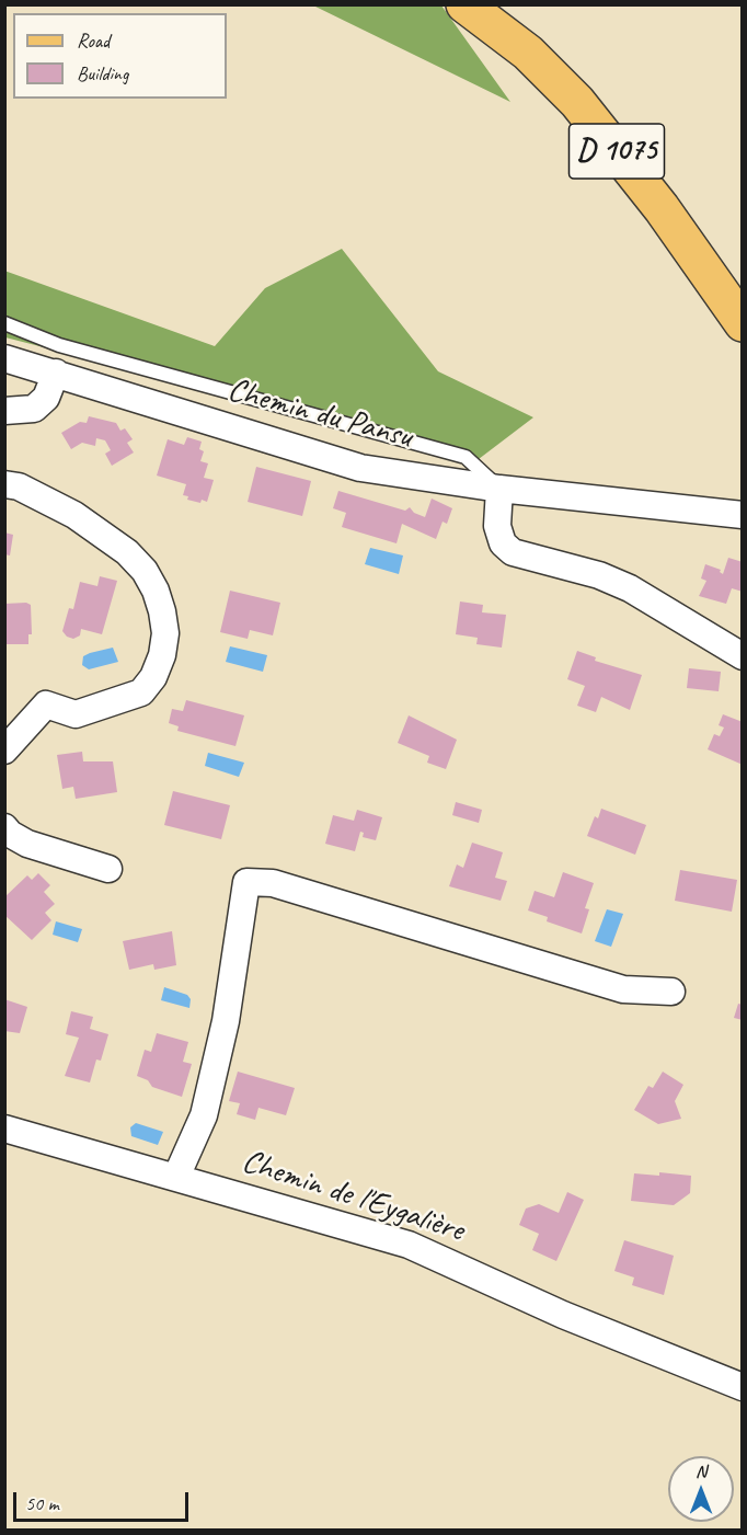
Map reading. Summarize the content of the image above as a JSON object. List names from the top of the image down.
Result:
{
  "streets": {
    "main road": ["D 1075"],
    "street": ["Chemin du Pansu", "Chemin de l'Eygalière"]
  },
  "legend": ["Road", "Building"],
  "scale_bar": "50 m",
  "north": "top"
}
